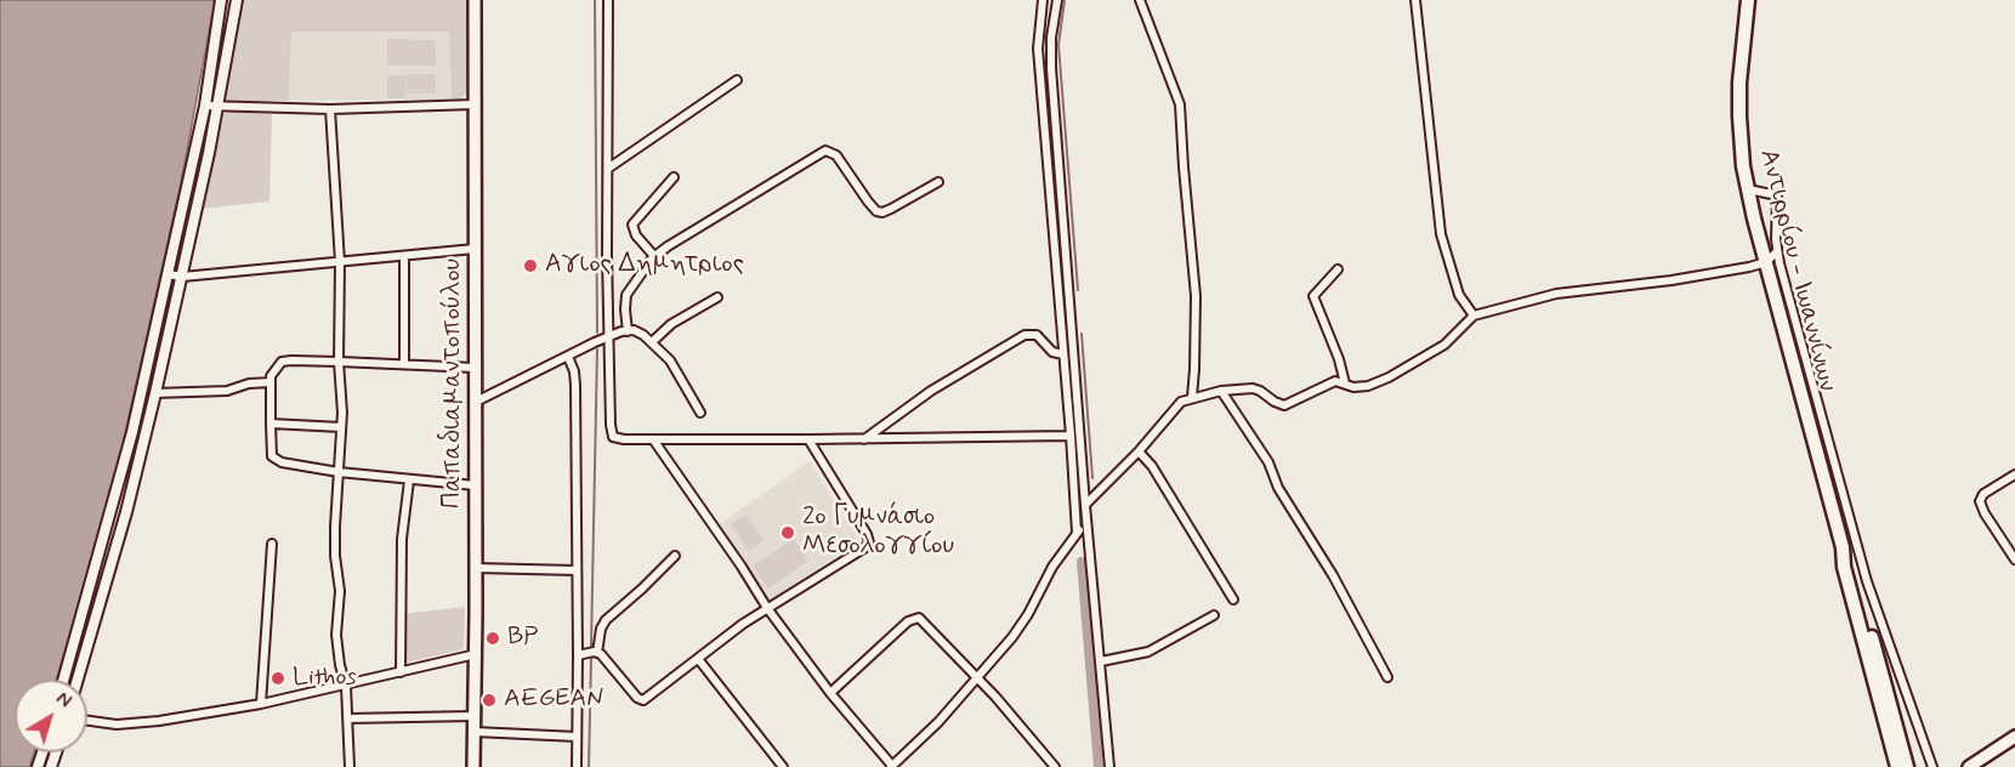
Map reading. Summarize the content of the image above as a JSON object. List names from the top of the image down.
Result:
{
  "streets": {
    "main road": ["Αντιρρίου - Ιωαννίνων", "Παπαδιαμαντοπούλου"]
  },
  "places": [
    "Αγιος Δημητριος",
    "2ο Γυμνάσιο Μεσολογγίου",
    "BP",
    "Lithos",
    "AEGEAN"
  ],
  "north": "top right"
}
